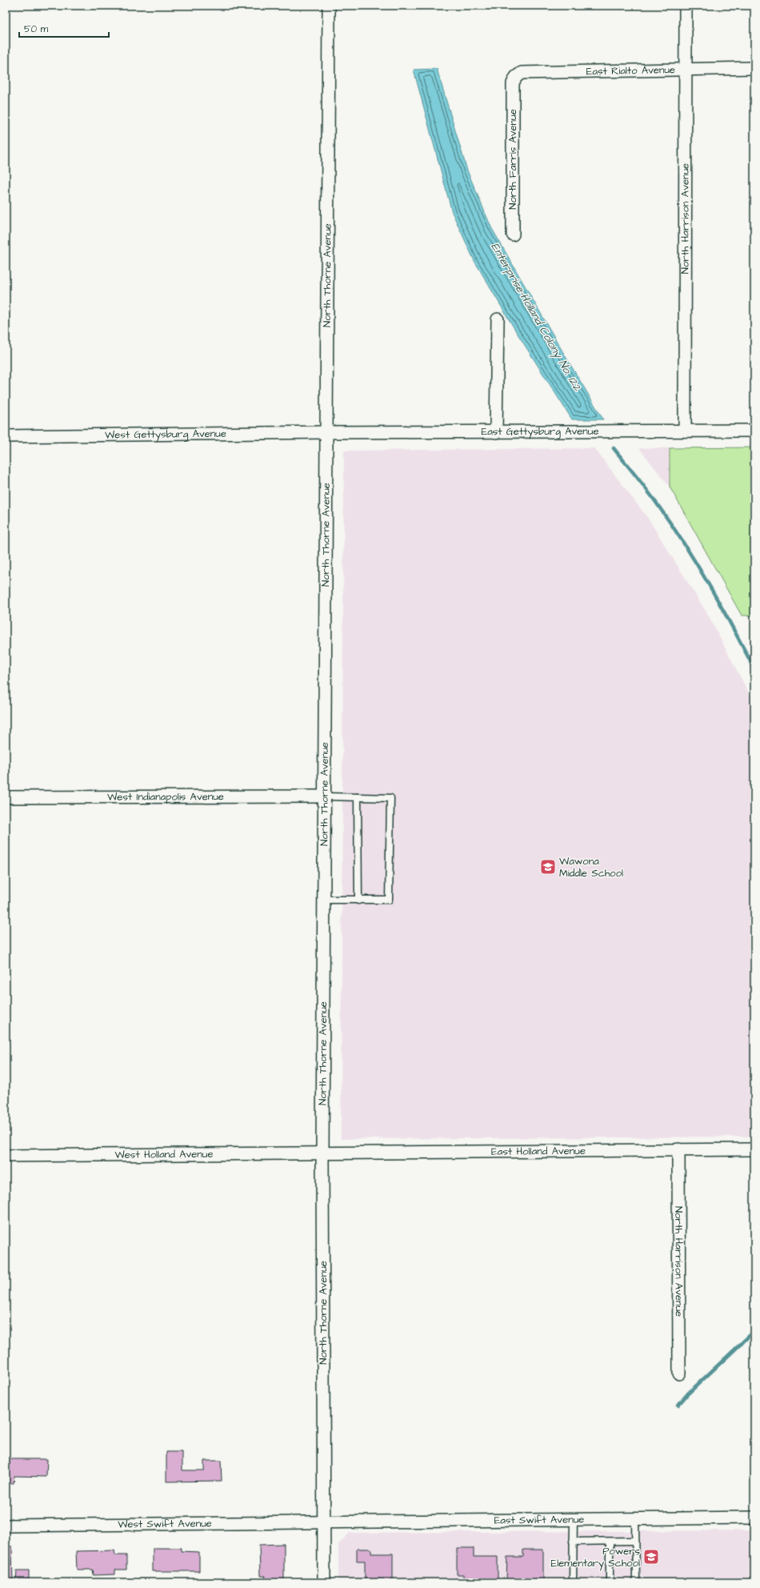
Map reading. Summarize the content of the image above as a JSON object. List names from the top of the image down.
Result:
{
  "streets": {
    "street": [
      "East Rialto Avenue",
      "North Farris Avenue",
      "North Harrison Avenue",
      "North Thorne Avenue",
      "East Gettysburg Avenue",
      "West Gettysburg Avenue",
      "West Indianapolis Avenue",
      "East Holland Avenue",
      "West Holland Avenue",
      "East Swift Avenue",
      "West Swift Avenue"
    ]
  },
  "crossings": [
    ["East Rialto Avenue", "North Farris Avenue"],
    ["East Rialto Avenue", "North Harrison Avenue"],
    ["North Harrison Avenue", "East Gettysburg Avenue"],
    ["North Harrison Avenue", "East Holland Avenue"],
    ["North Thorne Avenue", "East Gettysburg Avenue"],
    ["North Thorne Avenue", "West Gettysburg Avenue"],
    ["North Thorne Avenue", "West Indianapolis Avenue"],
    ["North Thorne Avenue", "East Holland Avenue"],
    ["North Thorne Avenue", "West Holland Avenue"],
    ["North Thorne Avenue", "East Swift Avenue"],
    ["North Thorne Avenue", "West Swift Avenue"],
    ["East Gettysburg Avenue", "West Gettysburg Avenue"],
    ["East Holland Avenue", "West Holland Avenue"],
    ["East Swift Avenue", "West Swift Avenue"]
  ],
  "water": ["Enterprise-Holland Colony No. 122"],
  "places": {
    "school or university": ["Wawona Middle School", "Powers Elementary School"]
  },
  "scale_bar": "50 m"
}
